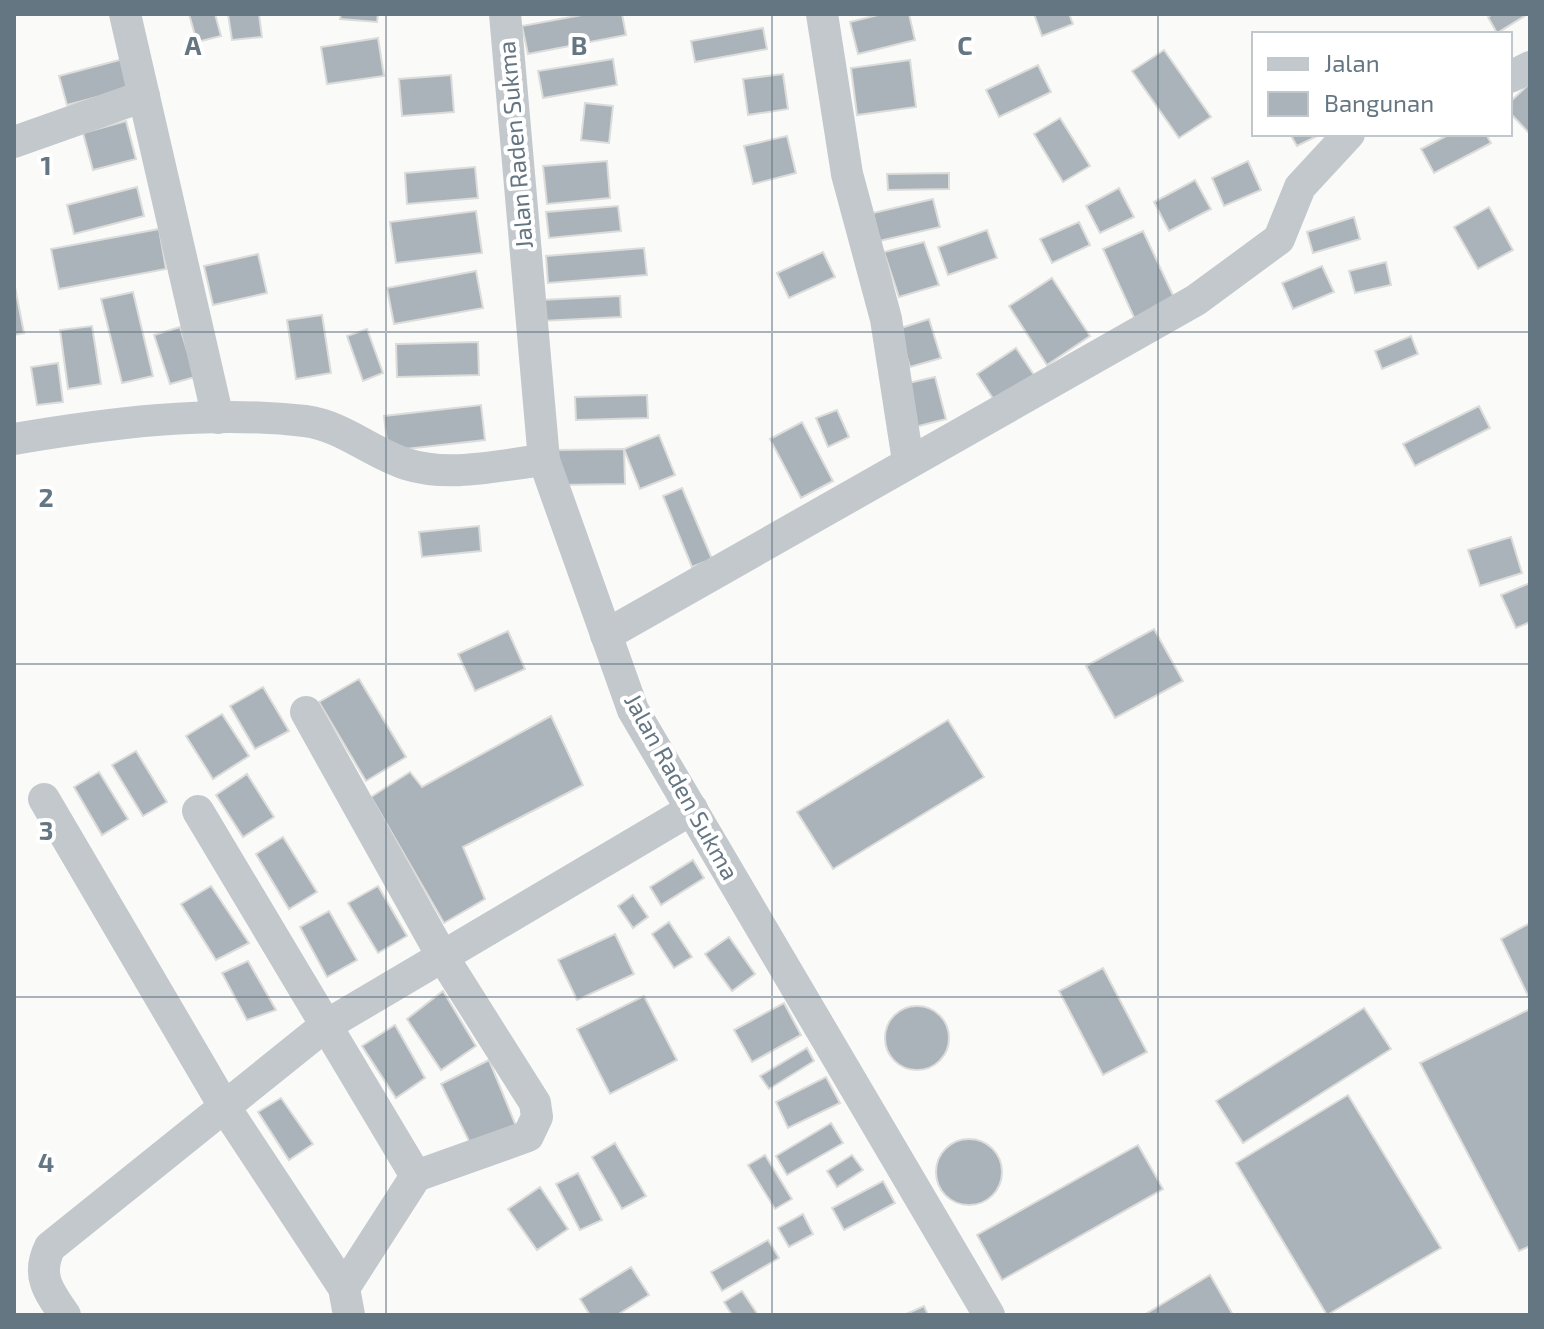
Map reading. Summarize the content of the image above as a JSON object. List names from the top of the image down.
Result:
{
  "streets": {
    "street": ["Jalan Raden Sukma"]
  },
  "legend": ["Jalan", "Bangunan"],
  "grid": {
    "columns": ["A", "B", "C"],
    "rows": [
      "1",
      "2",
      "3",
      "4"
    ]
  }
}
